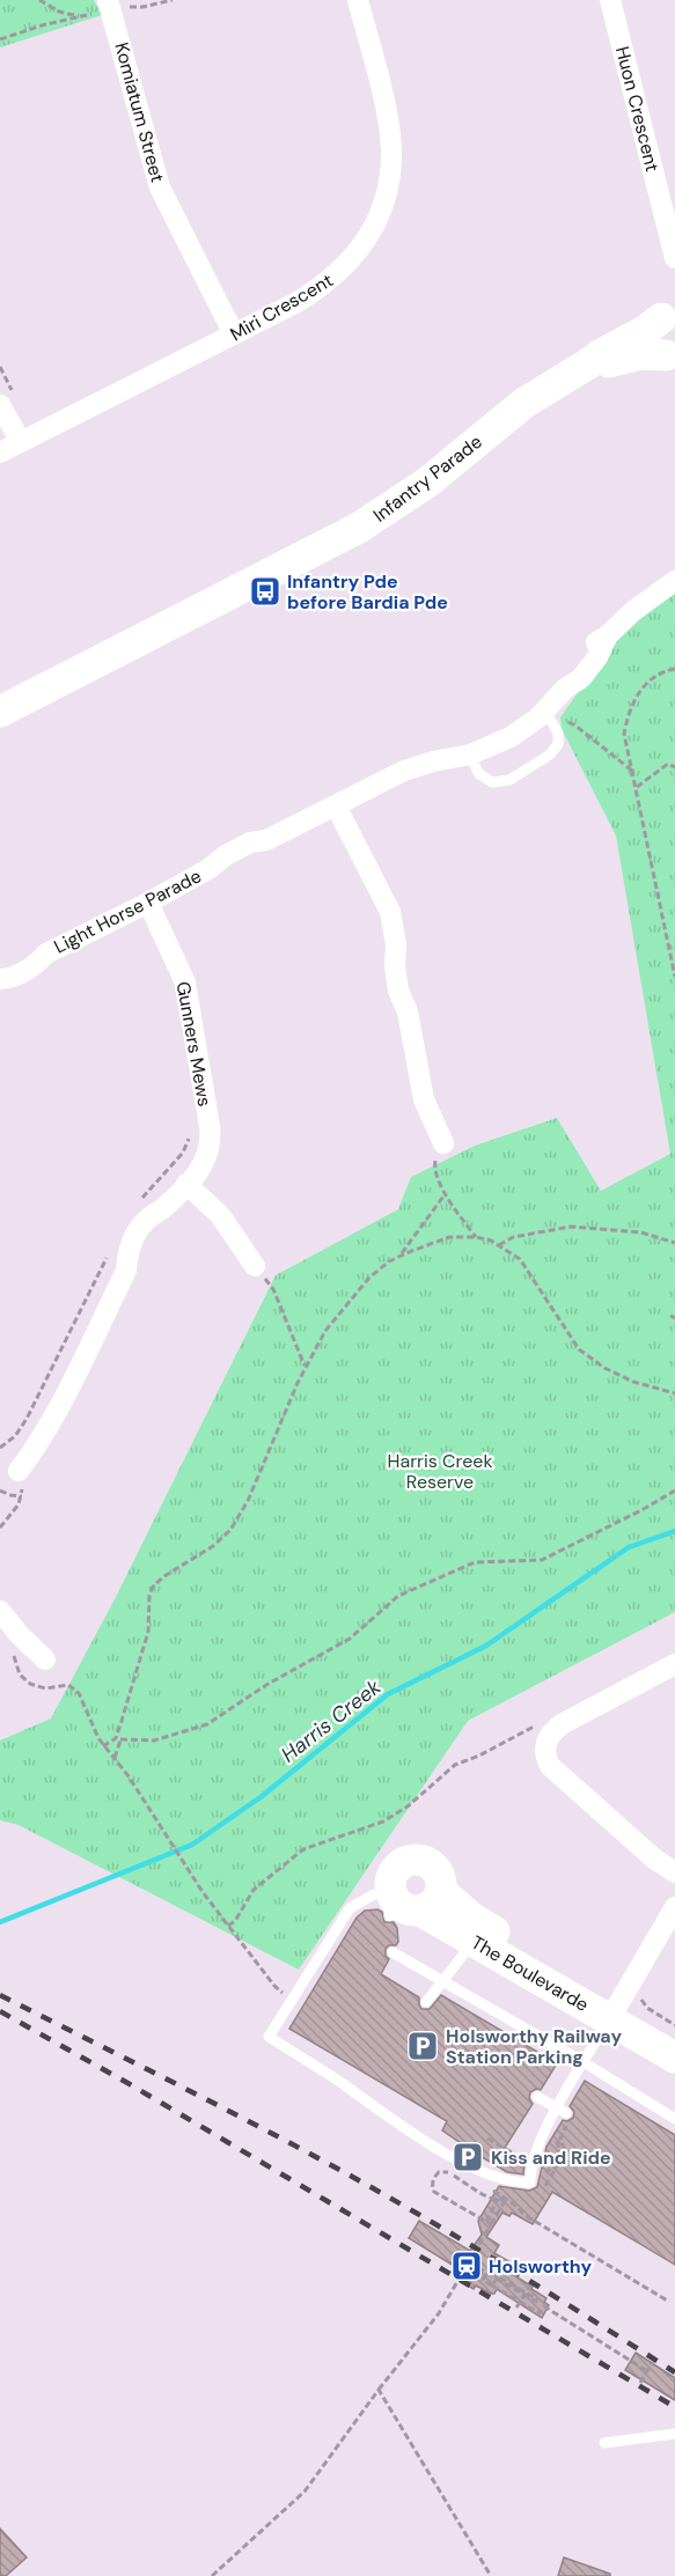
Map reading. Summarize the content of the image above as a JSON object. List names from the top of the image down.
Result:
{
  "streets": {
    "street": [
      "Huon Crescent",
      "Komiatum Street",
      "Miri Crescent",
      "Infantry Parade",
      "Light Horse Parade",
      "Gunners Mews",
      "The Boulevarde"
    ]
  },
  "crossings": [
    ["Komiatum Street", "Miri Crescent"],
    ["Light Horse Parade", "Gunners Mews"]
  ],
  "water": ["Harris Creek"],
  "parks": ["Harris Creek Reserve"],
  "places": {
    "bus stop": ["Infantry Pde before Bardia Pde"],
    "parking": ["Holsworthy Railway Station Parking", "Kiss and Ride"],
    "station": ["Holsworthy"]
  }
}
